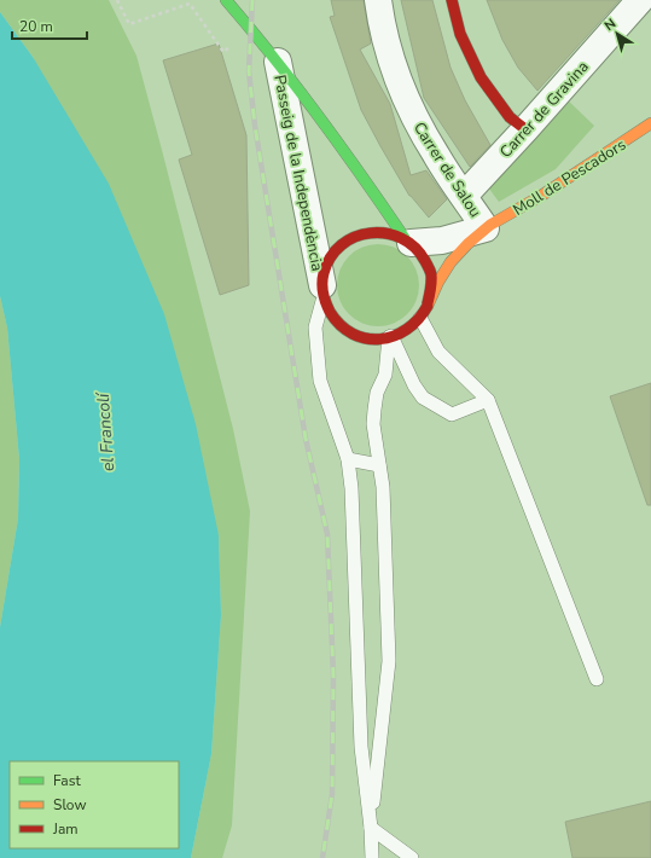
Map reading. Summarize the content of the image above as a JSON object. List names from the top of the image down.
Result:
{
  "streets": {
    "street": [
      "Carrer de Gravina",
      "Carrer de Salou",
      "Passeig de la Independència",
      "Moll de Pescadors"
    ]
  },
  "crossings": [
    ["Carrer de Gravina", "Carrer de Salou"],
    ["Carrer de Salou", "Moll de Pescadors"],
    ["Passeig de la Independència", "Moll de Pescadors"]
  ],
  "water": ["el Francolí"],
  "legend": ["Fast", "Slow", "Jam"],
  "scale_bar": "20 m",
  "north": "top left"
}
